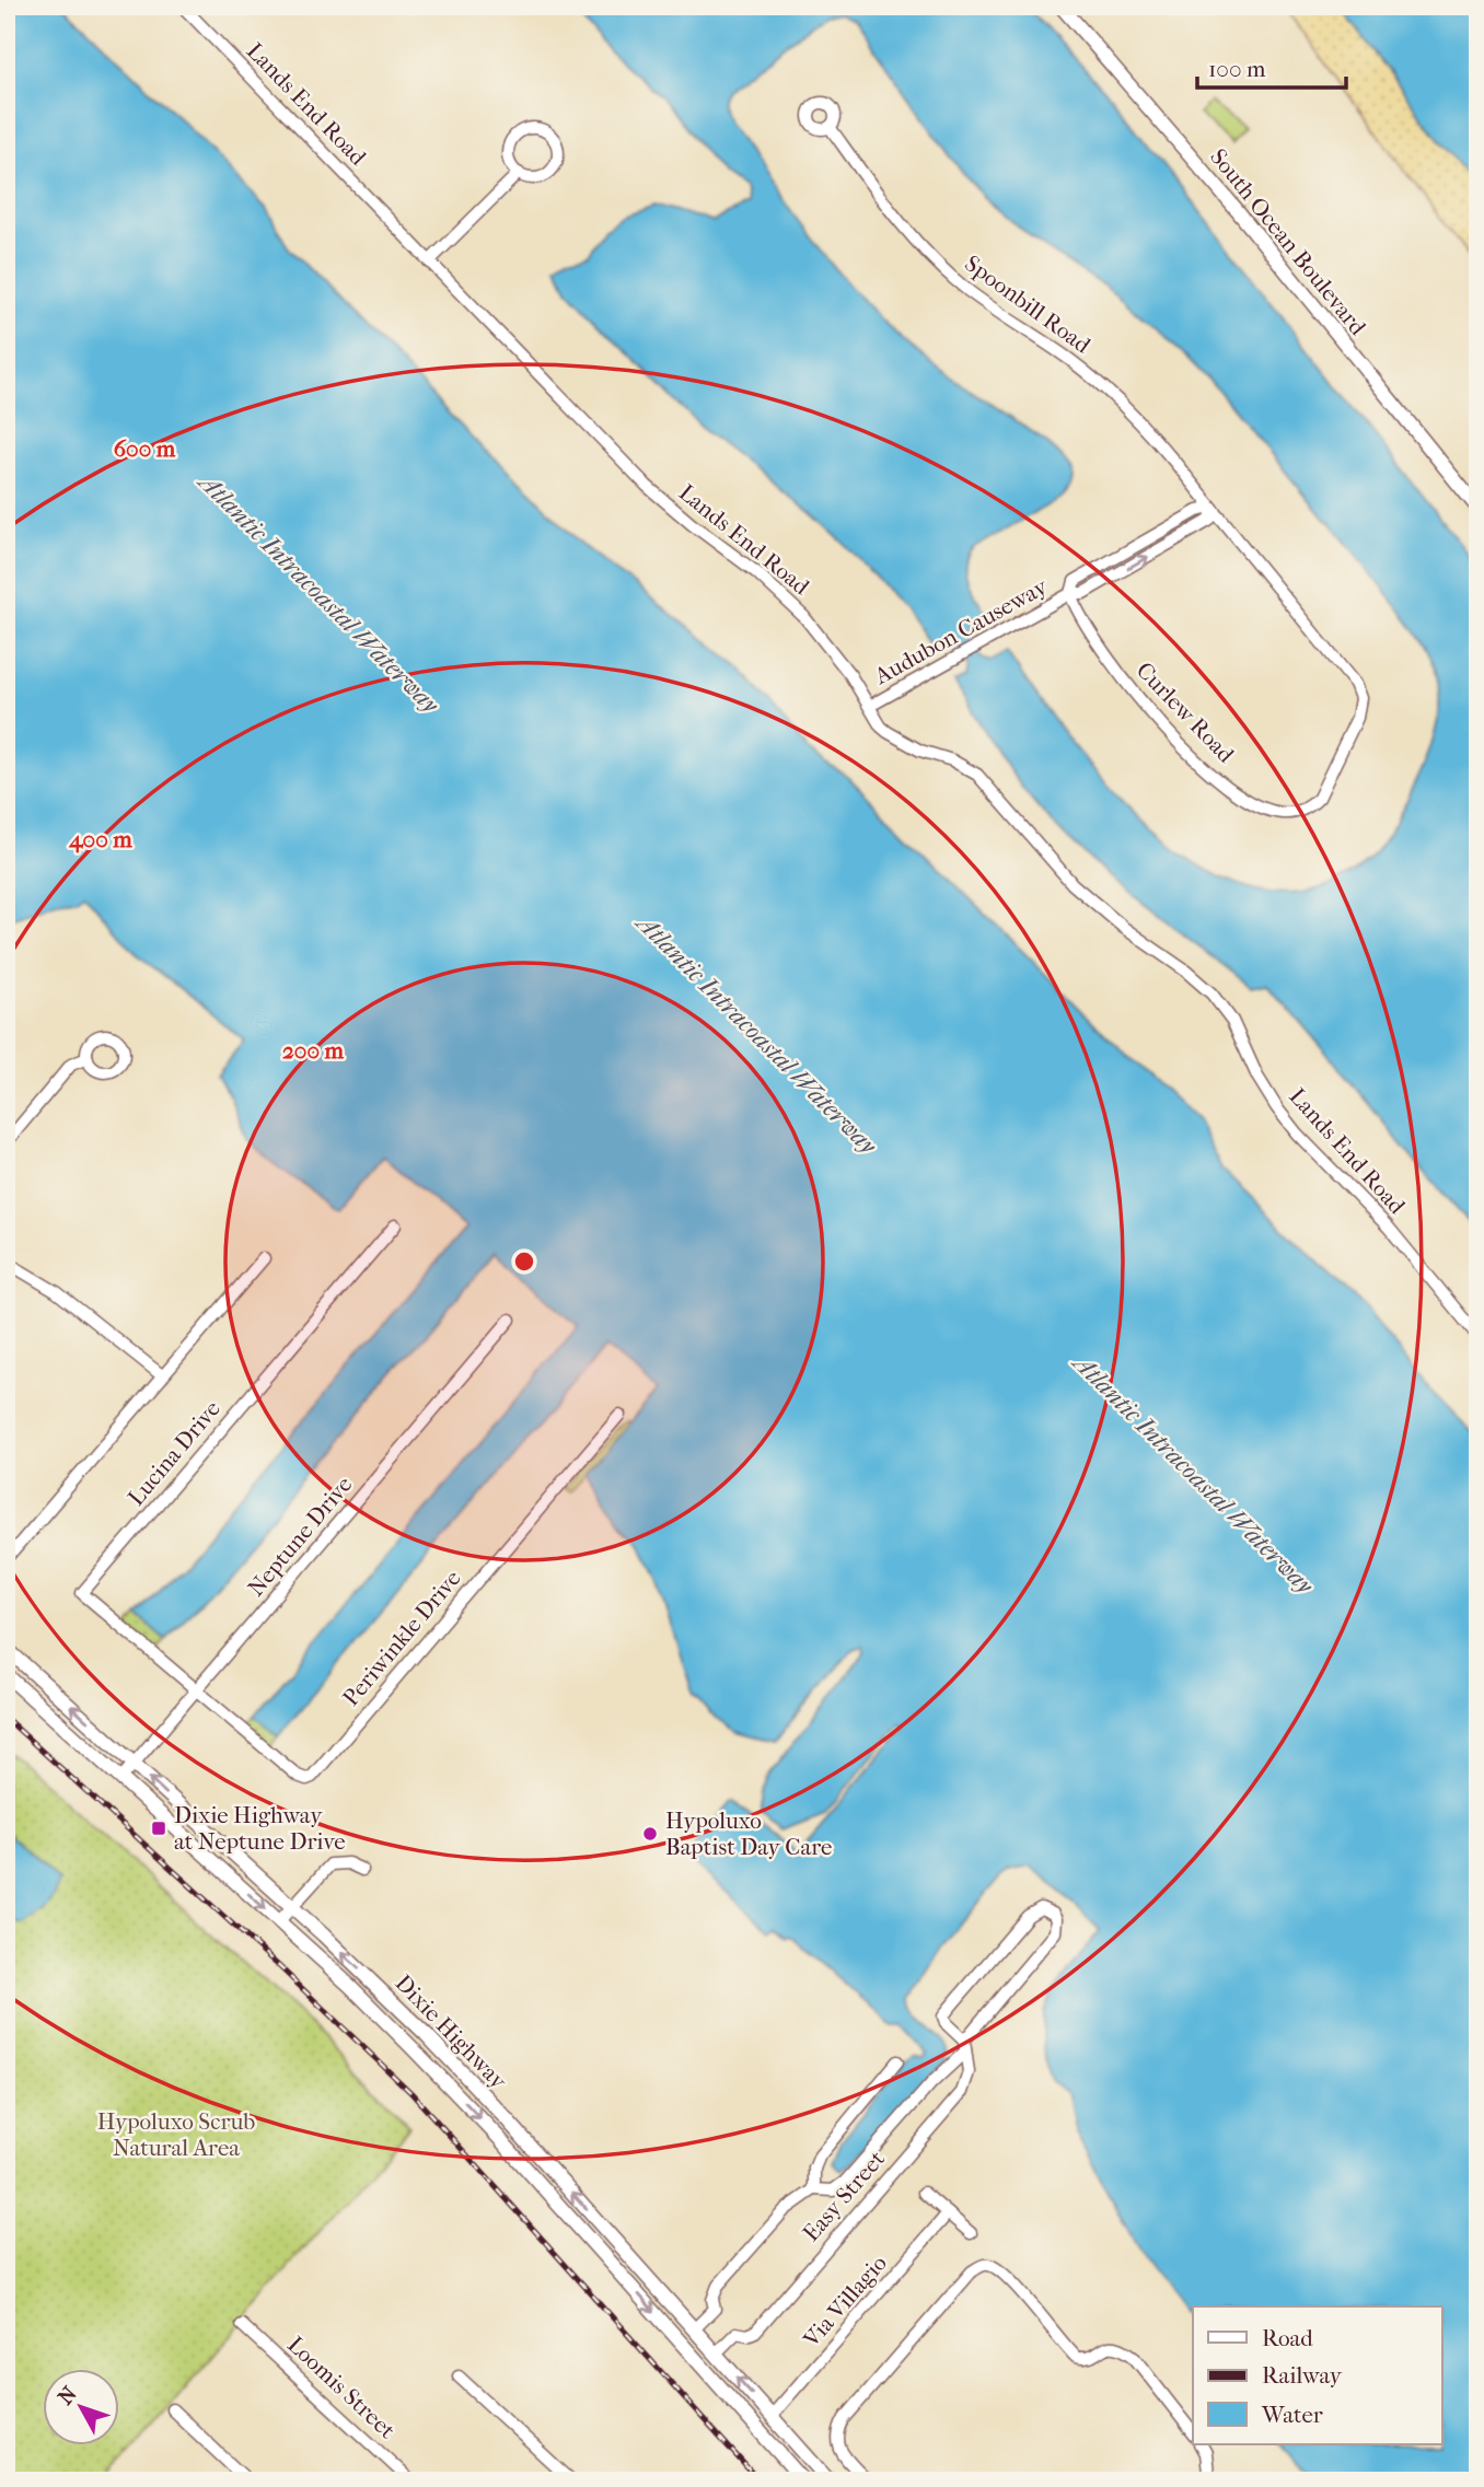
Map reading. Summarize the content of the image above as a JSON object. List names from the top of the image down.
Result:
{
  "streets": {
    "main road": ["South Ocean Boulevard", "Dixie Highway"],
    "street": [
      "Lands End Road",
      "Spoonbill Road",
      "Audubon Causeway",
      "Curlew Road",
      "Lucina Drive",
      "Neptune Drive",
      "Periwinkle Drive",
      "Easy Street",
      "Via Villagio",
      "Loomis Street"
    ]
  },
  "crossings": [
    ["Lands End Road", "Audubon Causeway"],
    ["Spoonbill Road", "Audubon Causeway"],
    ["Spoonbill Road", "Curlew Road"],
    ["Audubon Causeway", "Curlew Road"],
    ["Lucina Drive", "Neptune Drive"],
    ["Lucina Drive", "Periwinkle Drive"],
    ["Neptune Drive", "Periwinkle Drive"],
    ["Neptune Drive", "Dixie Highway"],
    ["Dixie Highway", "Easy Street"],
    ["Dixie Highway", "Via Villagio"]
  ],
  "water": ["Atlantic Intracoastal Waterway"],
  "parks": ["Hypoluxo Scrub Natural Area"],
  "places": {
    "transit": ["Dixie Highway at Neptune Drive"],
    "other": ["Hypoluxo Baptist Day Care"]
  },
  "legend": ["Road", "Railway", "Water"],
  "scale_bar": "100 m",
  "north": "top left",
  "rings": ["600 m", "400 m", "200 m"]
}
